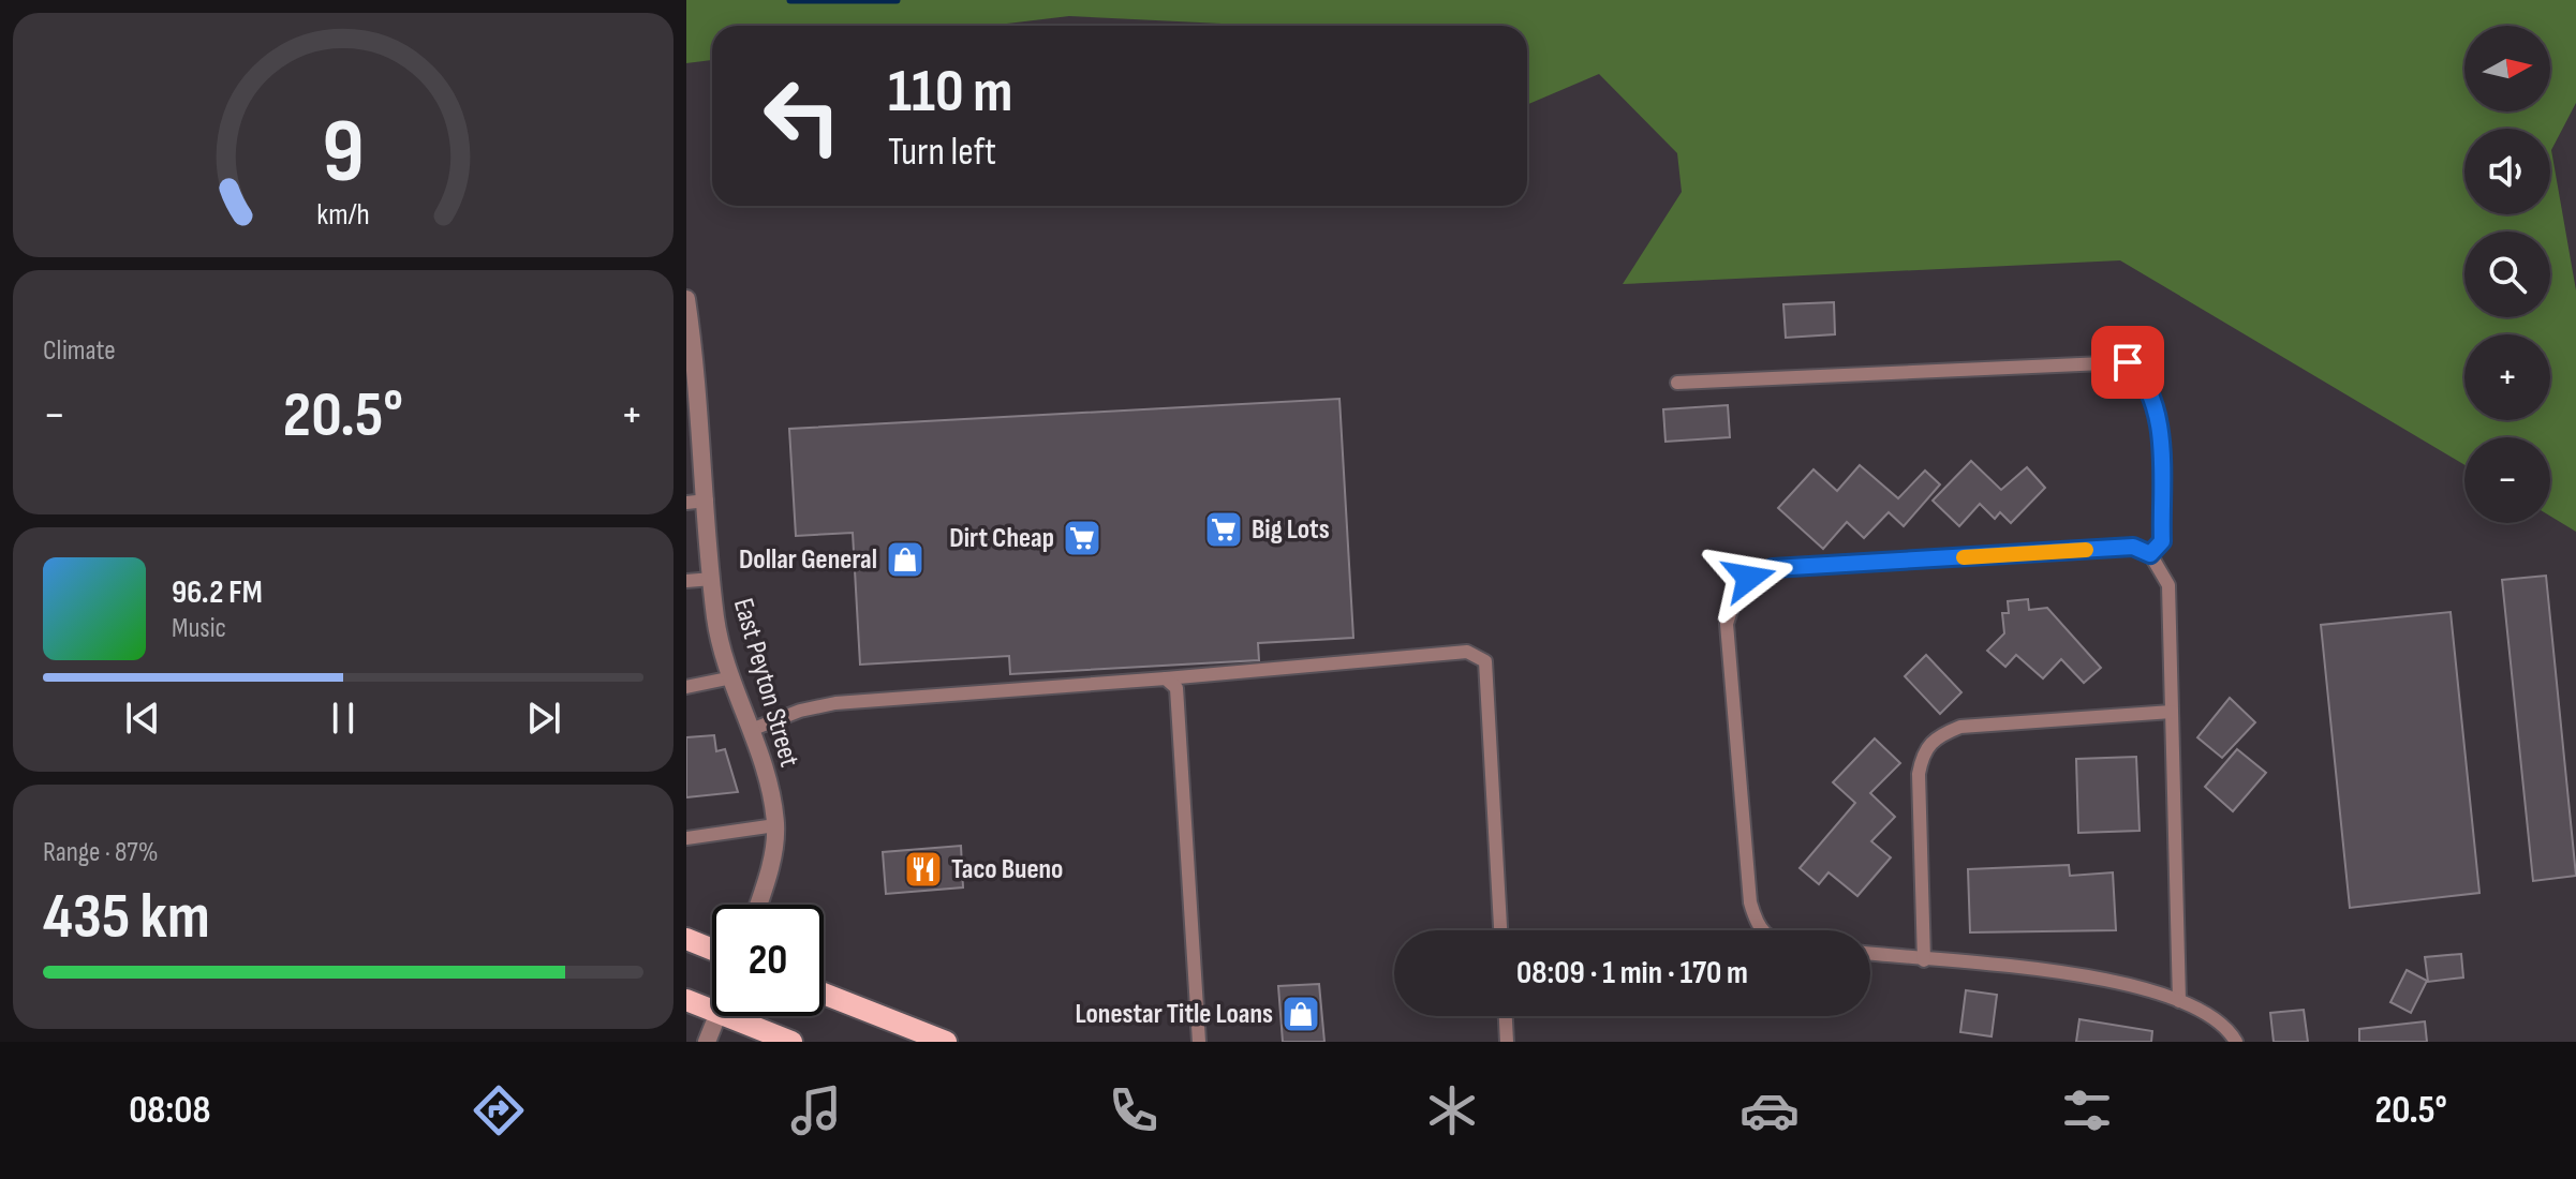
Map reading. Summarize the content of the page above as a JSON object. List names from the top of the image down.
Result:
{
  "streets": {
    "street": ["East Peyton Street"]
  },
  "places": {
    "supermarket": ["Big Lots", "Dirt Cheap"],
    "shop": ["Dollar General", "Lonestar Title Loans"],
    "restaurant": ["Taco Bueno"]
  },
  "north": "right",
  "page": {
    "map_buttons": ["+", "−"],
    "turn": ["110 m", "Turn left"],
    "tile": [
      "Climate",
      ["Range · 87%", "435 km"]
    ],
    "heat": ["−", "20.5°", "+"],
    "song": ["96.2 FM", "Music"],
    "limit": "20",
    "trip": "08:09 · 1 min · 170 m",
    "tabs": ["08:08", "20.5°"],
    "gauge": ["9", "km/h"]
  }
}
